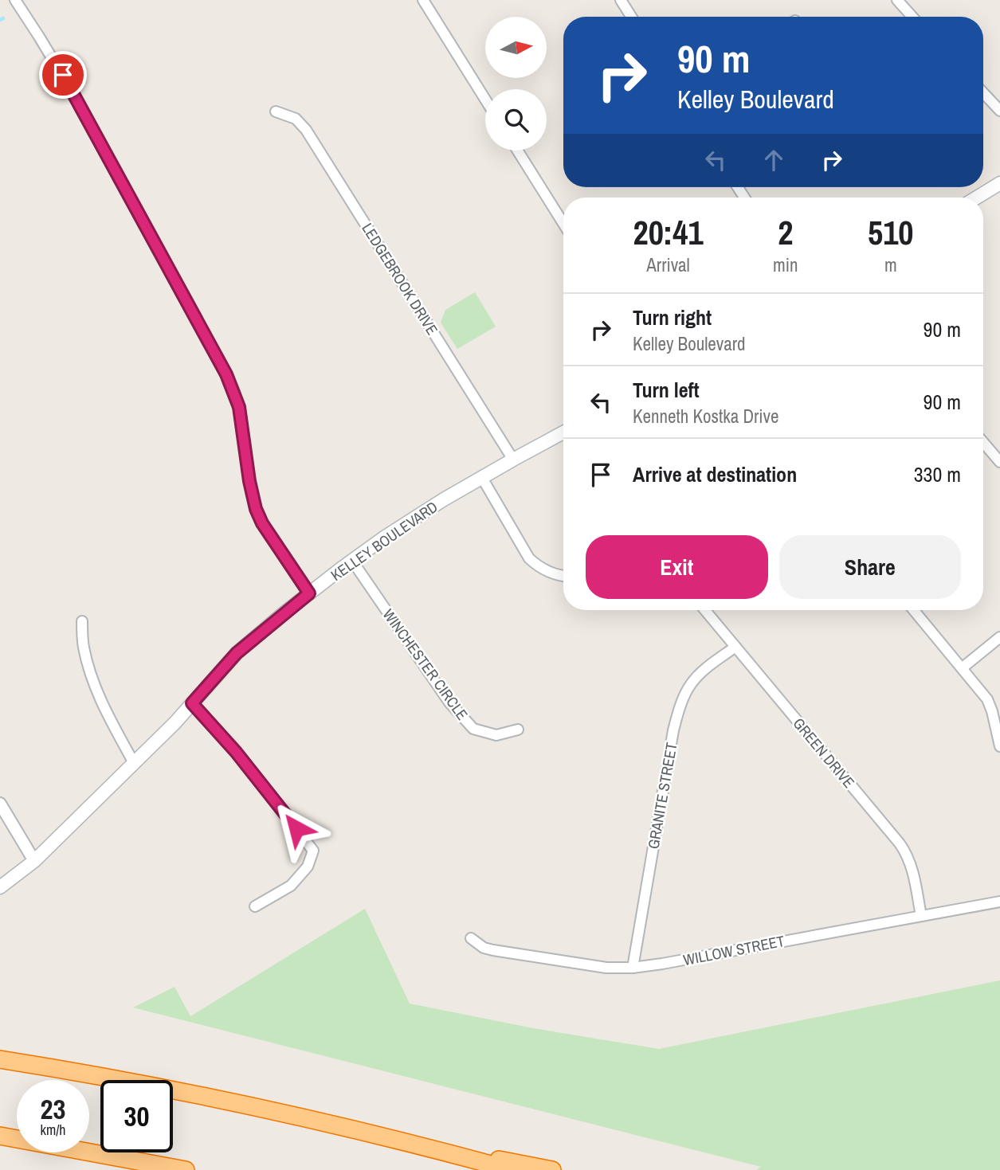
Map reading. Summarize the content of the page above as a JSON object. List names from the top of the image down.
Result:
{
  "streets": {
    "main road": ["KELLEY BOULEVARD"],
    "street": [
      "LEDGEBROOK DRIVE",
      "WINCHESTER CIRCLE",
      "GREEN DRIVE",
      "GRANITE STREET",
      "WILLOW STREET"
    ]
  },
  "crossings": [
    ["LEDGEBROOK DRIVE", "KELLEY BOULEVARD"],
    ["KELLEY BOULEVARD", "WINCHESTER CIRCLE"],
    ["GREEN DRIVE", "GRANITE STREET"],
    ["GREEN DRIVE", "WILLOW STREET"],
    ["GRANITE STREET", "WILLOW STREET"]
  ],
  "north": "right",
  "page": {
    "turn": ["90 m", "Kelley Boulevard"],
    "eta": [
      "20:41",
      "Arrival",
      "2",
      "min",
      "510",
      "m"
    ],
    "list": [
      {
        "name": "Turn right",
        "note": "Kelley Boulevard",
        "value": "90 m"
      },
      {
        "name": "Turn left",
        "note": "Kenneth Kostka Drive",
        "value": "90 m"
      },
      {
        "name": "Arrive at destination",
        "value": "330 m"
      }
    ],
    "buttons": ["Exit", "Share"],
    "speed": "23 km/h",
    "limit": "30"
  }
}
